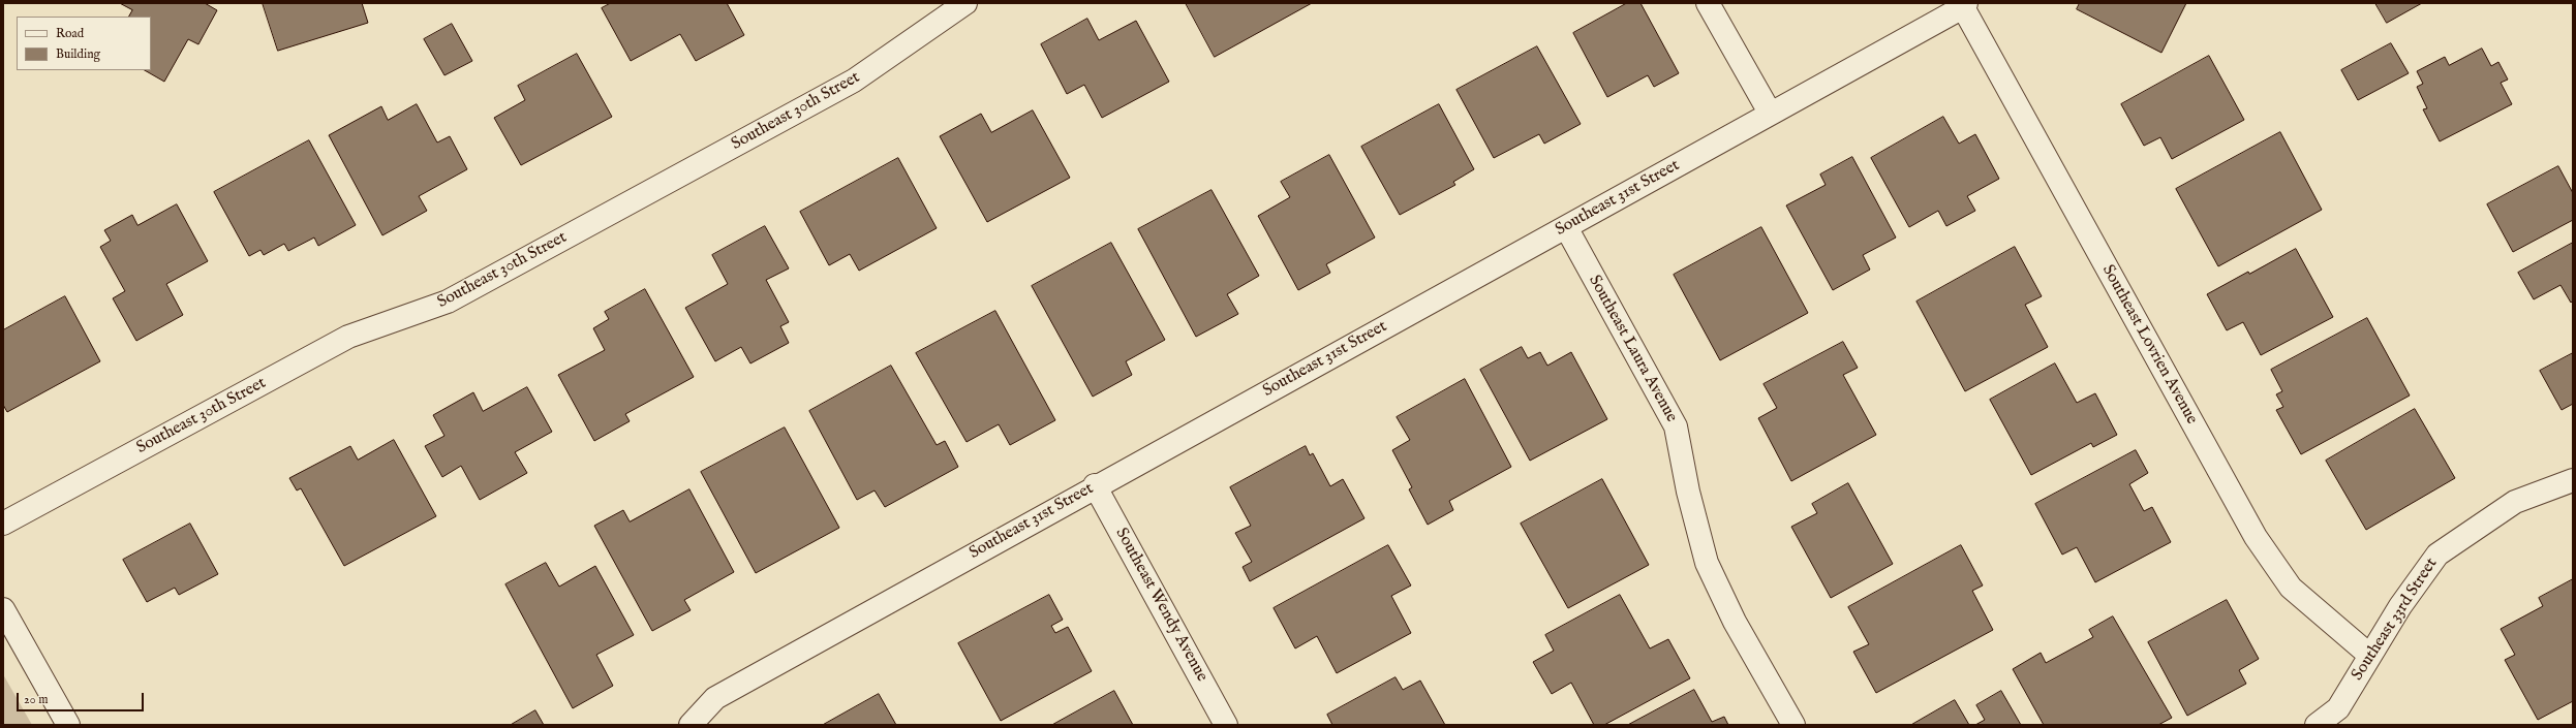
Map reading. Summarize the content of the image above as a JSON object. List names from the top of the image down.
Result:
{
  "streets": {
    "street": [
      "Southeast 30th Street",
      "Southeast 31st Street",
      "Southeast Lovrien Avenue",
      "Southeast Laura Avenue",
      "Southeast Wendy Avenue",
      "Southeast 33rd Street"
    ]
  },
  "crossings": [
    ["Southeast 31st Street", "Southeast Lovrien Avenue"],
    ["Southeast 31st Street", "Southeast Laura Avenue"],
    ["Southeast 31st Street", "Southeast Wendy Avenue"],
    ["Southeast Lovrien Avenue", "Southeast 33rd Street"]
  ],
  "legend": ["Road", "Building"],
  "scale_bar": "20 m"
}
